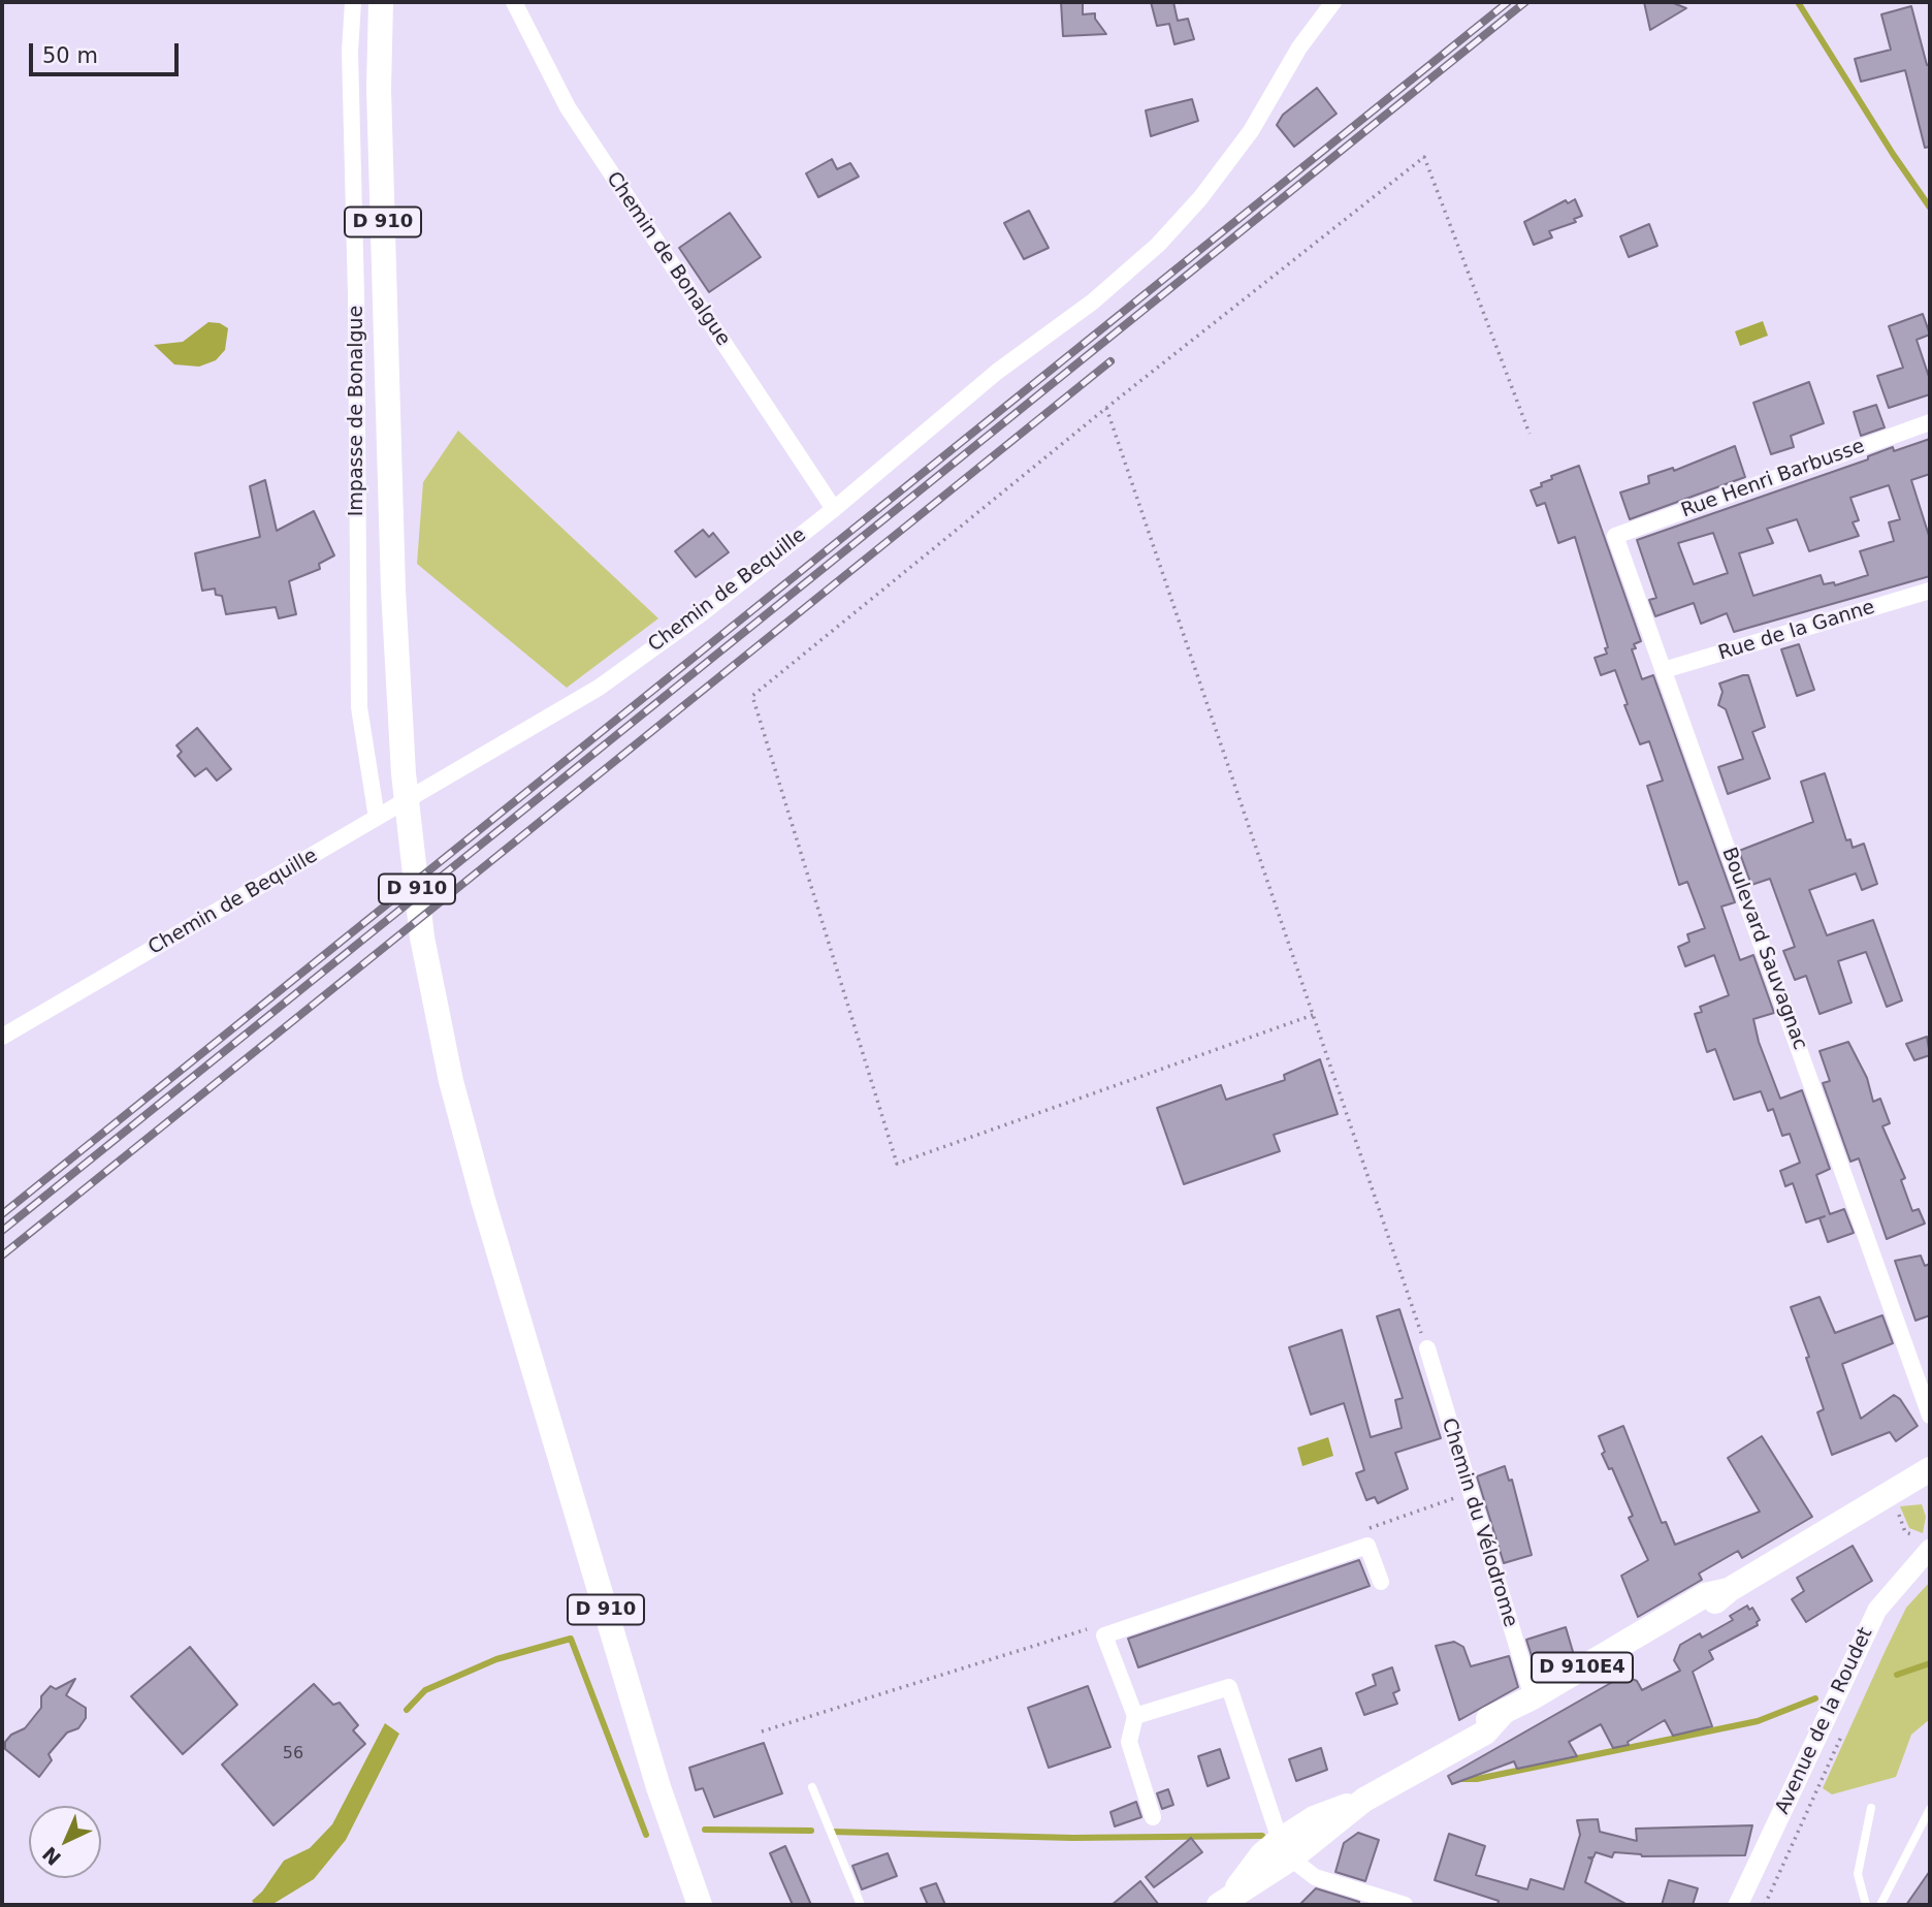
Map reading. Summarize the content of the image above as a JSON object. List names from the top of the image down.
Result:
{
  "streets": {
    "main road": ["D 910", "D 910E4"],
    "street": [
      "Chemin de Bonalgue",
      "Impasse de Bonalgue",
      "Rue Henri Barbusse",
      "Chemin de Bequille",
      "Rue de la Ganne",
      "Boulevard Sauvagnac",
      "Chemin du Vélodrome",
      "Avenue de la Roudet"
    ]
  },
  "crossings": [
    ["Chemin de Bonalgue", "Chemin de Bequille"],
    ["Impasse de Bonalgue", "Chemin de Bequille"],
    ["Rue Henri Barbusse", "Boulevard Sauvagnac"],
    ["Rue de la Ganne", "Boulevard Sauvagnac"],
    ["Chemin du Vélodrome", "D 910E4"]
  ],
  "house_numbers": ["56"],
  "scale_bar": "50 m",
  "north": "bottom left"
}
